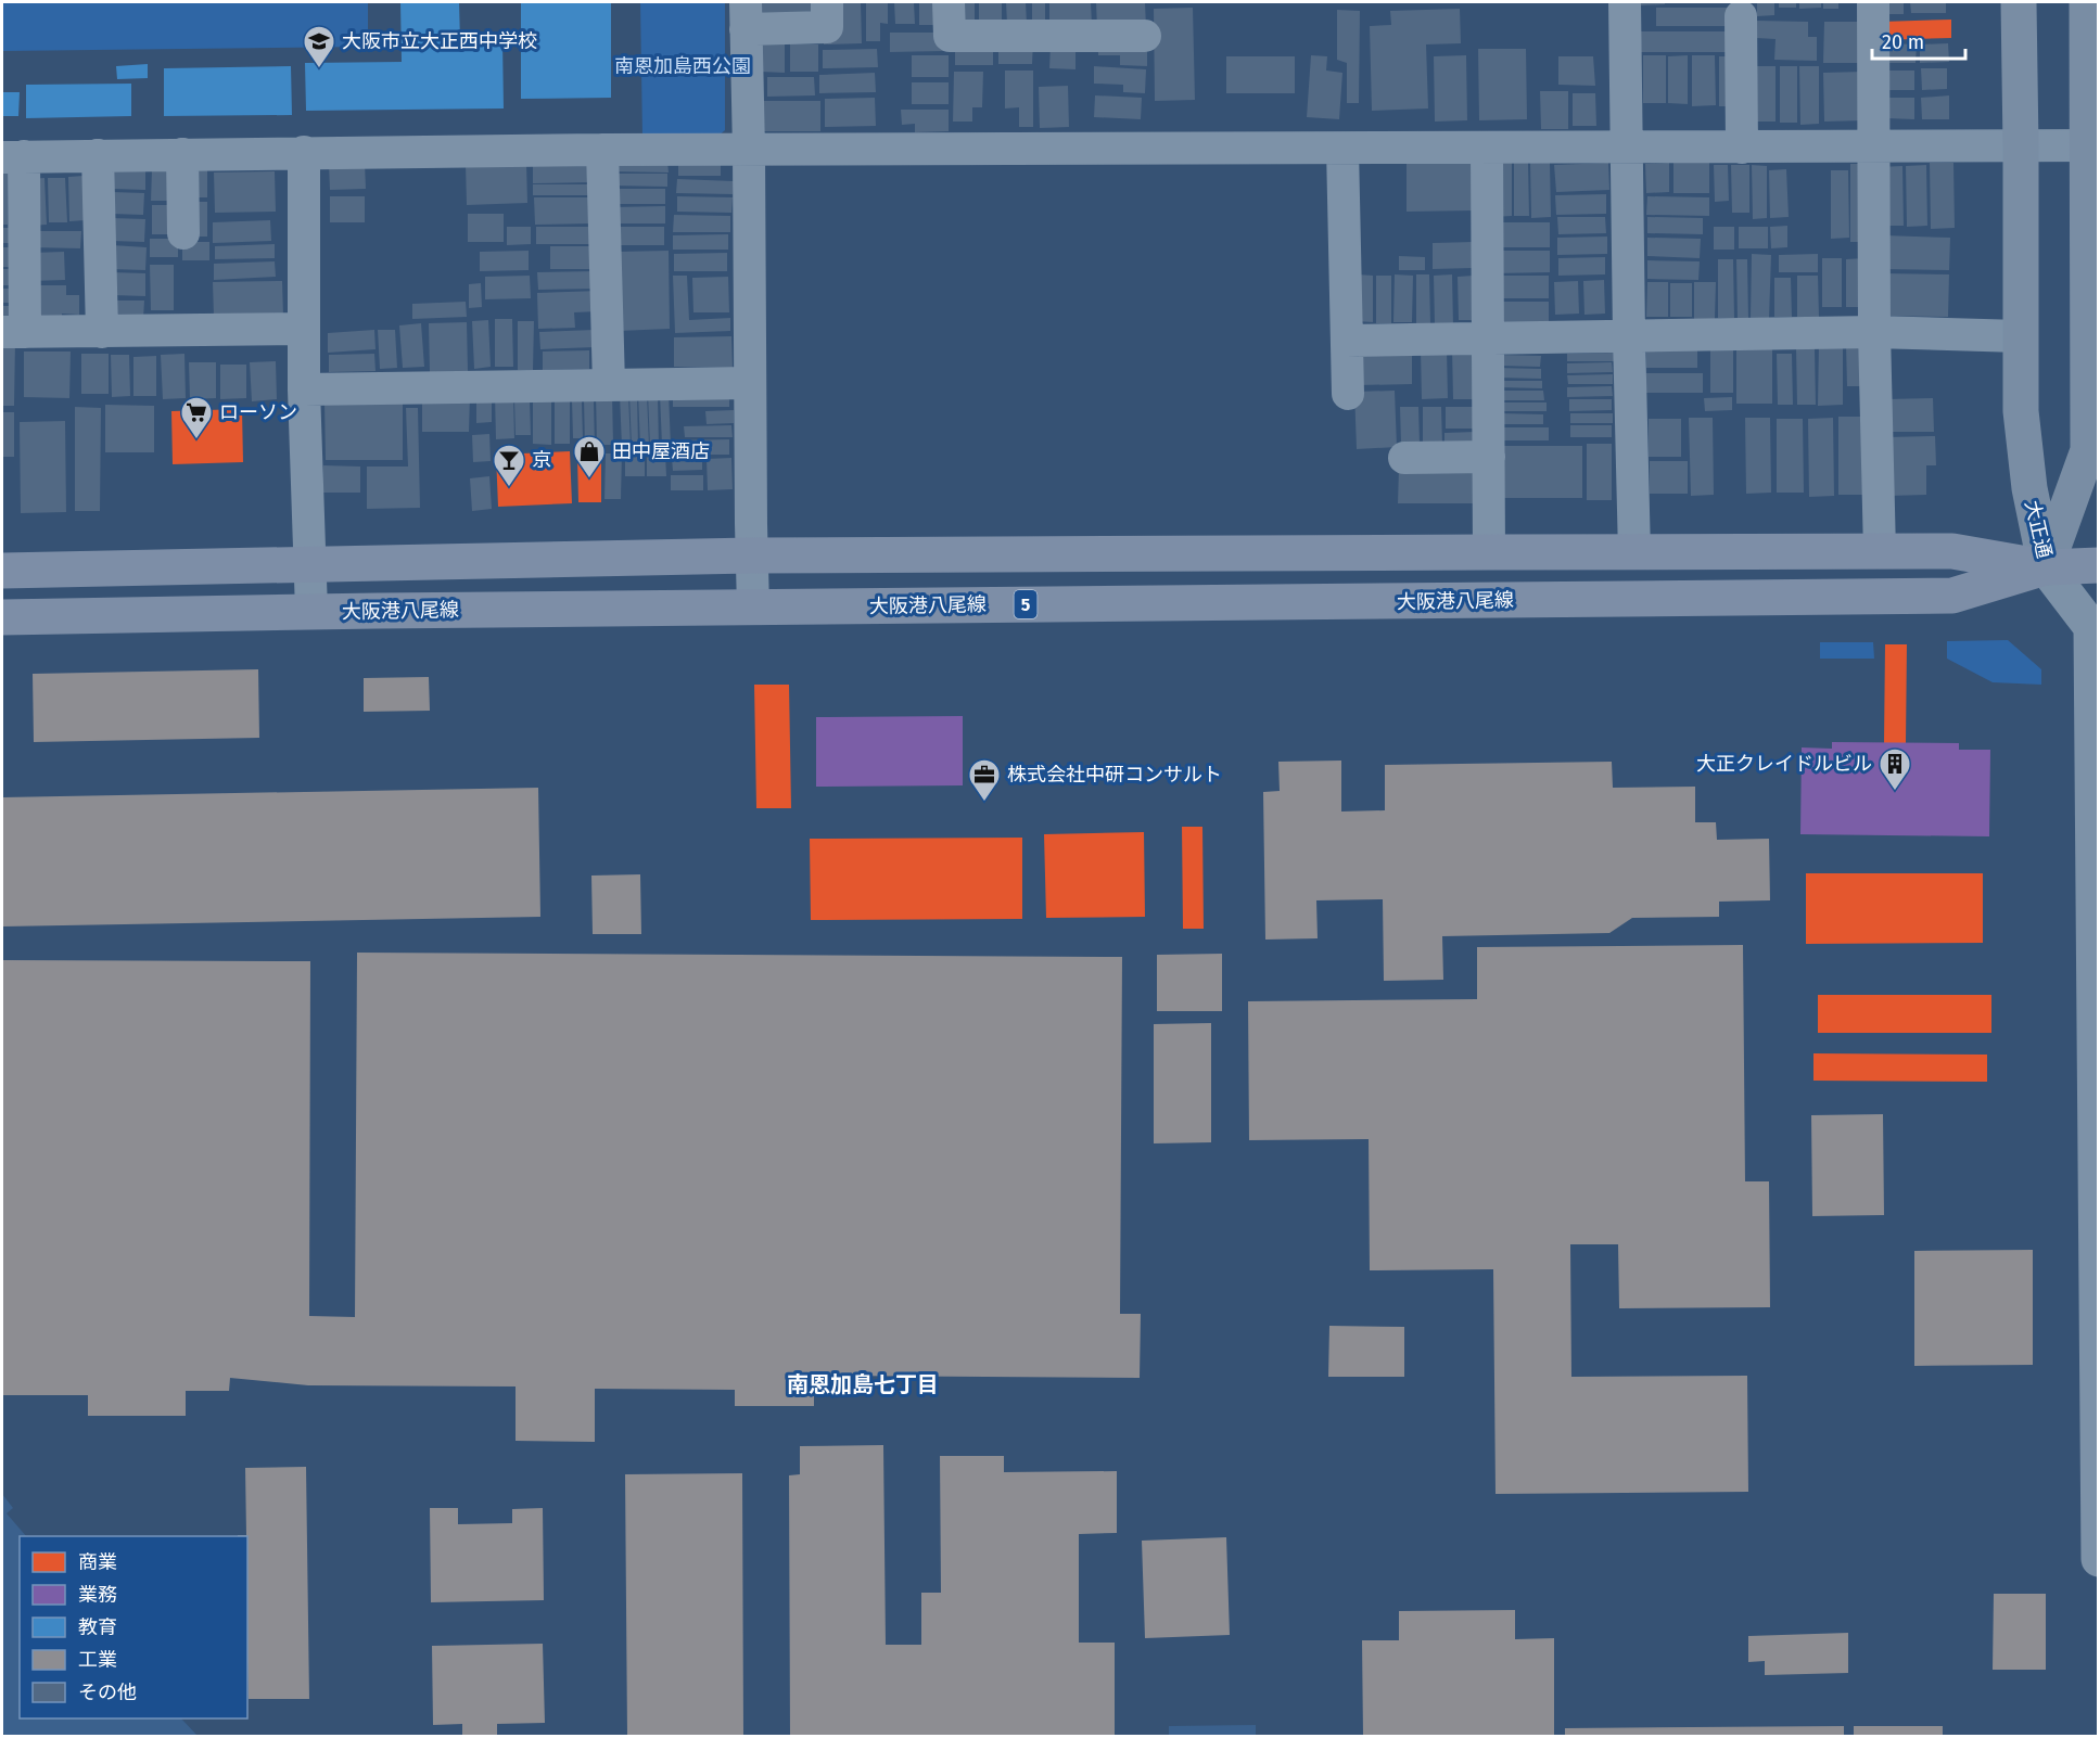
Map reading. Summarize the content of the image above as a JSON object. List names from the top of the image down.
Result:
{
  "streets": {
    "main road": ["大正通", "大阪港八尾線", "5"]
  },
  "crossings": [
    ["大正通", "大阪港八尾線"]
  ],
  "districts": ["南恩加島七丁目"],
  "parks": ["南恩加島西公園"],
  "places": {
    "school or university": ["大阪市立大正西中学校"],
    "supermarket": ["ローソン"],
    "shop": ["田中屋酒店"],
    "bar": ["京"],
    "building": ["大正クレイドルビル"],
    "office": ["株式会社中研コンサルト"]
  },
  "legend": [
    "商業",
    "業務",
    "教育",
    "工業",
    "その他"
  ],
  "scale_bar": "20 m"
}
